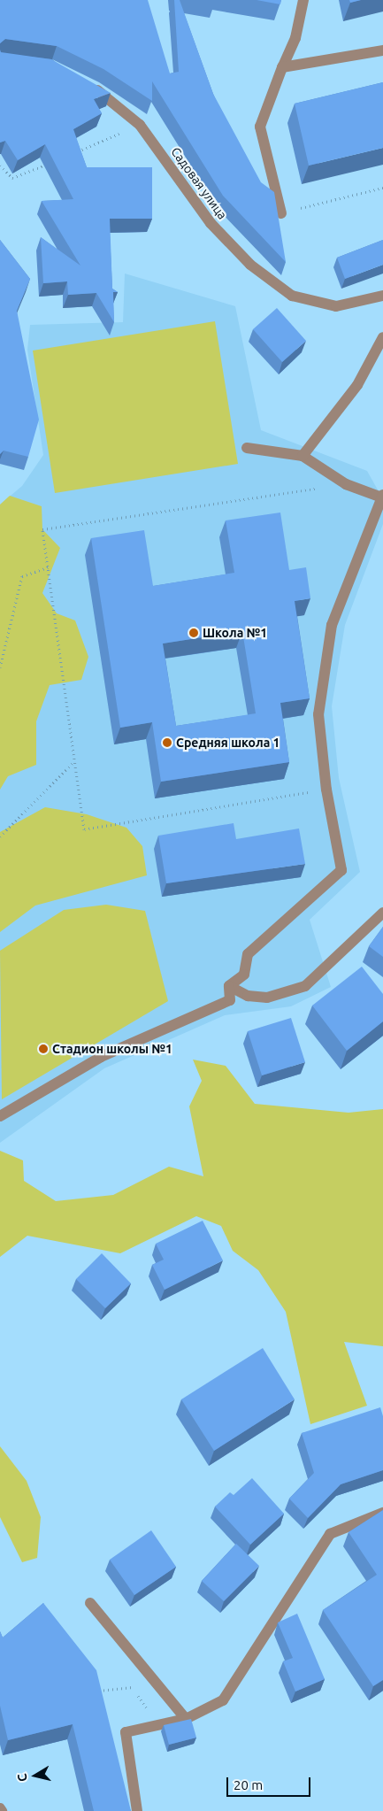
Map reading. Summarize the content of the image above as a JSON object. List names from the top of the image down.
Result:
{
  "streets": {
    "street": ["Садовая улица"]
  },
  "places": ["Школа №1", "Средняя школа 1", "Стадион школы №1"],
  "scale_bar": "20 m",
  "north": "left"
}
